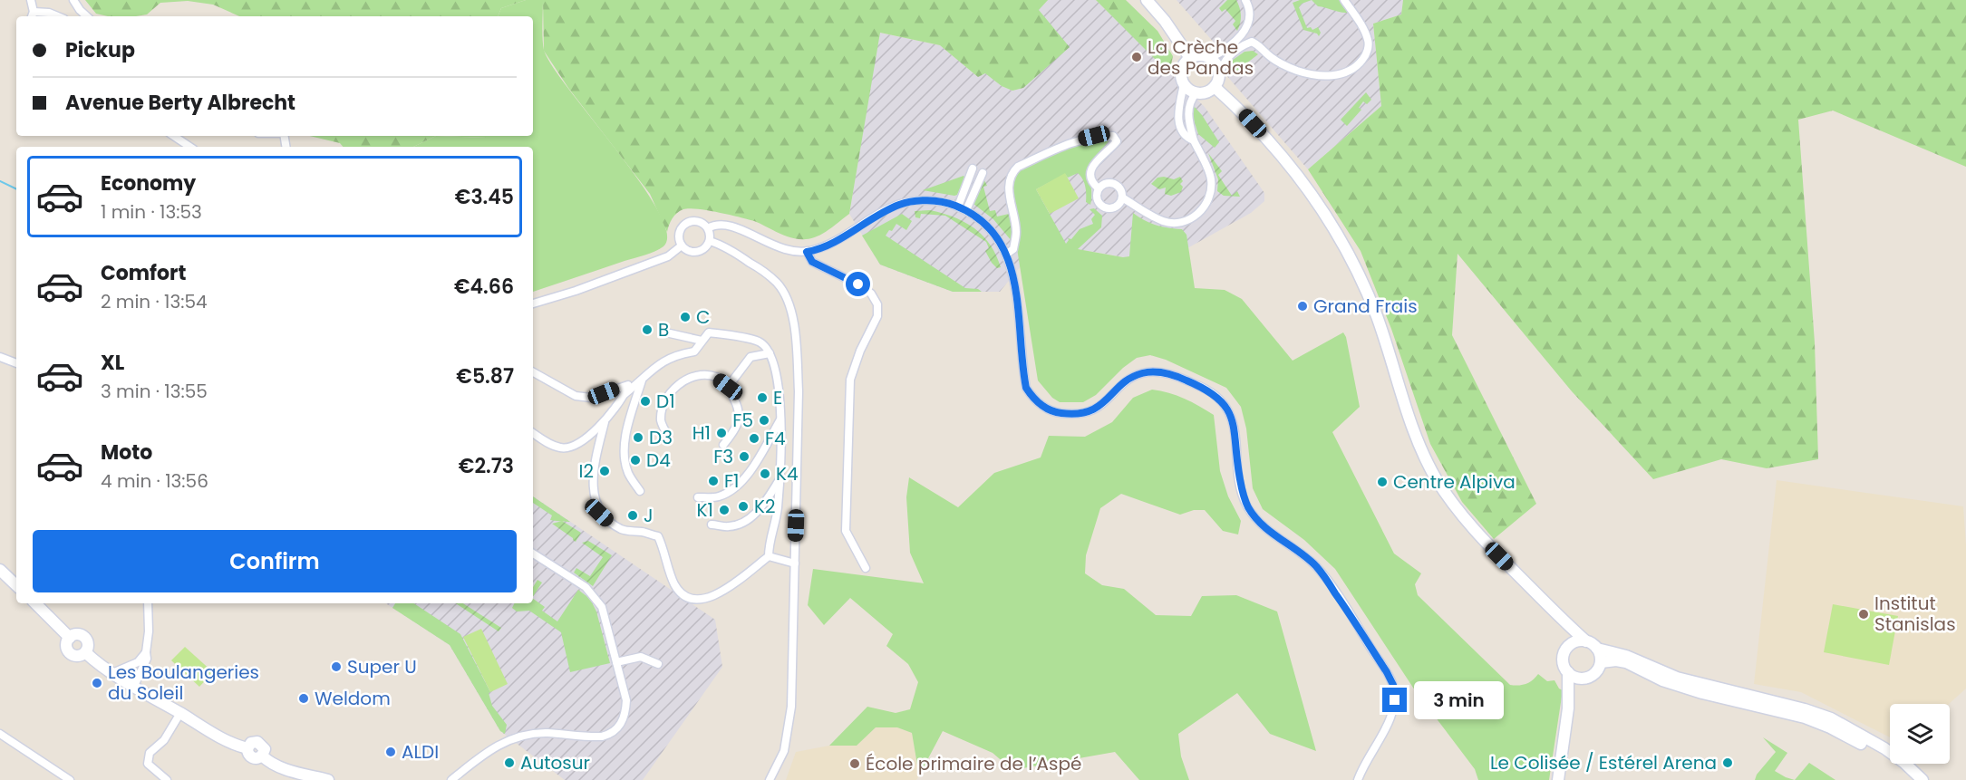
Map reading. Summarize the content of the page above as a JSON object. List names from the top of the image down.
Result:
{
  "places": [
    "La Crèche des Pandas",
    "Grand Frais",
    "C",
    "B",
    "E",
    "D1",
    "F5",
    "H1",
    "D3",
    "F4",
    "F3",
    "D4",
    "I2",
    "K4",
    "F1",
    "Centre Alpiva",
    "K2",
    "K1",
    "J",
    "Institut Stanislas",
    "Super U",
    "Les Boulangeries du Soleil",
    "Weldom",
    "ALDI",
    "Autosur",
    "Le Colisée / Estérel Arena",
    "École primaire de l’Aspé"
  ],
  "page": {
    "banner": ["Pickup", "Avenue Berty Albrecht"],
    "list": [
      {
        "name": "Economy",
        "note": "1 min · 13:53",
        "value": "€3.45"
      },
      {
        "name": "Comfort",
        "note": "2 min · 13:54",
        "value": "€4.66"
      },
      {
        "name": "XL",
        "note": "3 min · 13:55",
        "value": "€5.87"
      },
      {
        "name": "Moto",
        "note": "4 min · 13:56",
        "value": "€2.73"
      }
    ],
    "buttons": "Confirm",
    "bubble": "3 min"
  }
}
